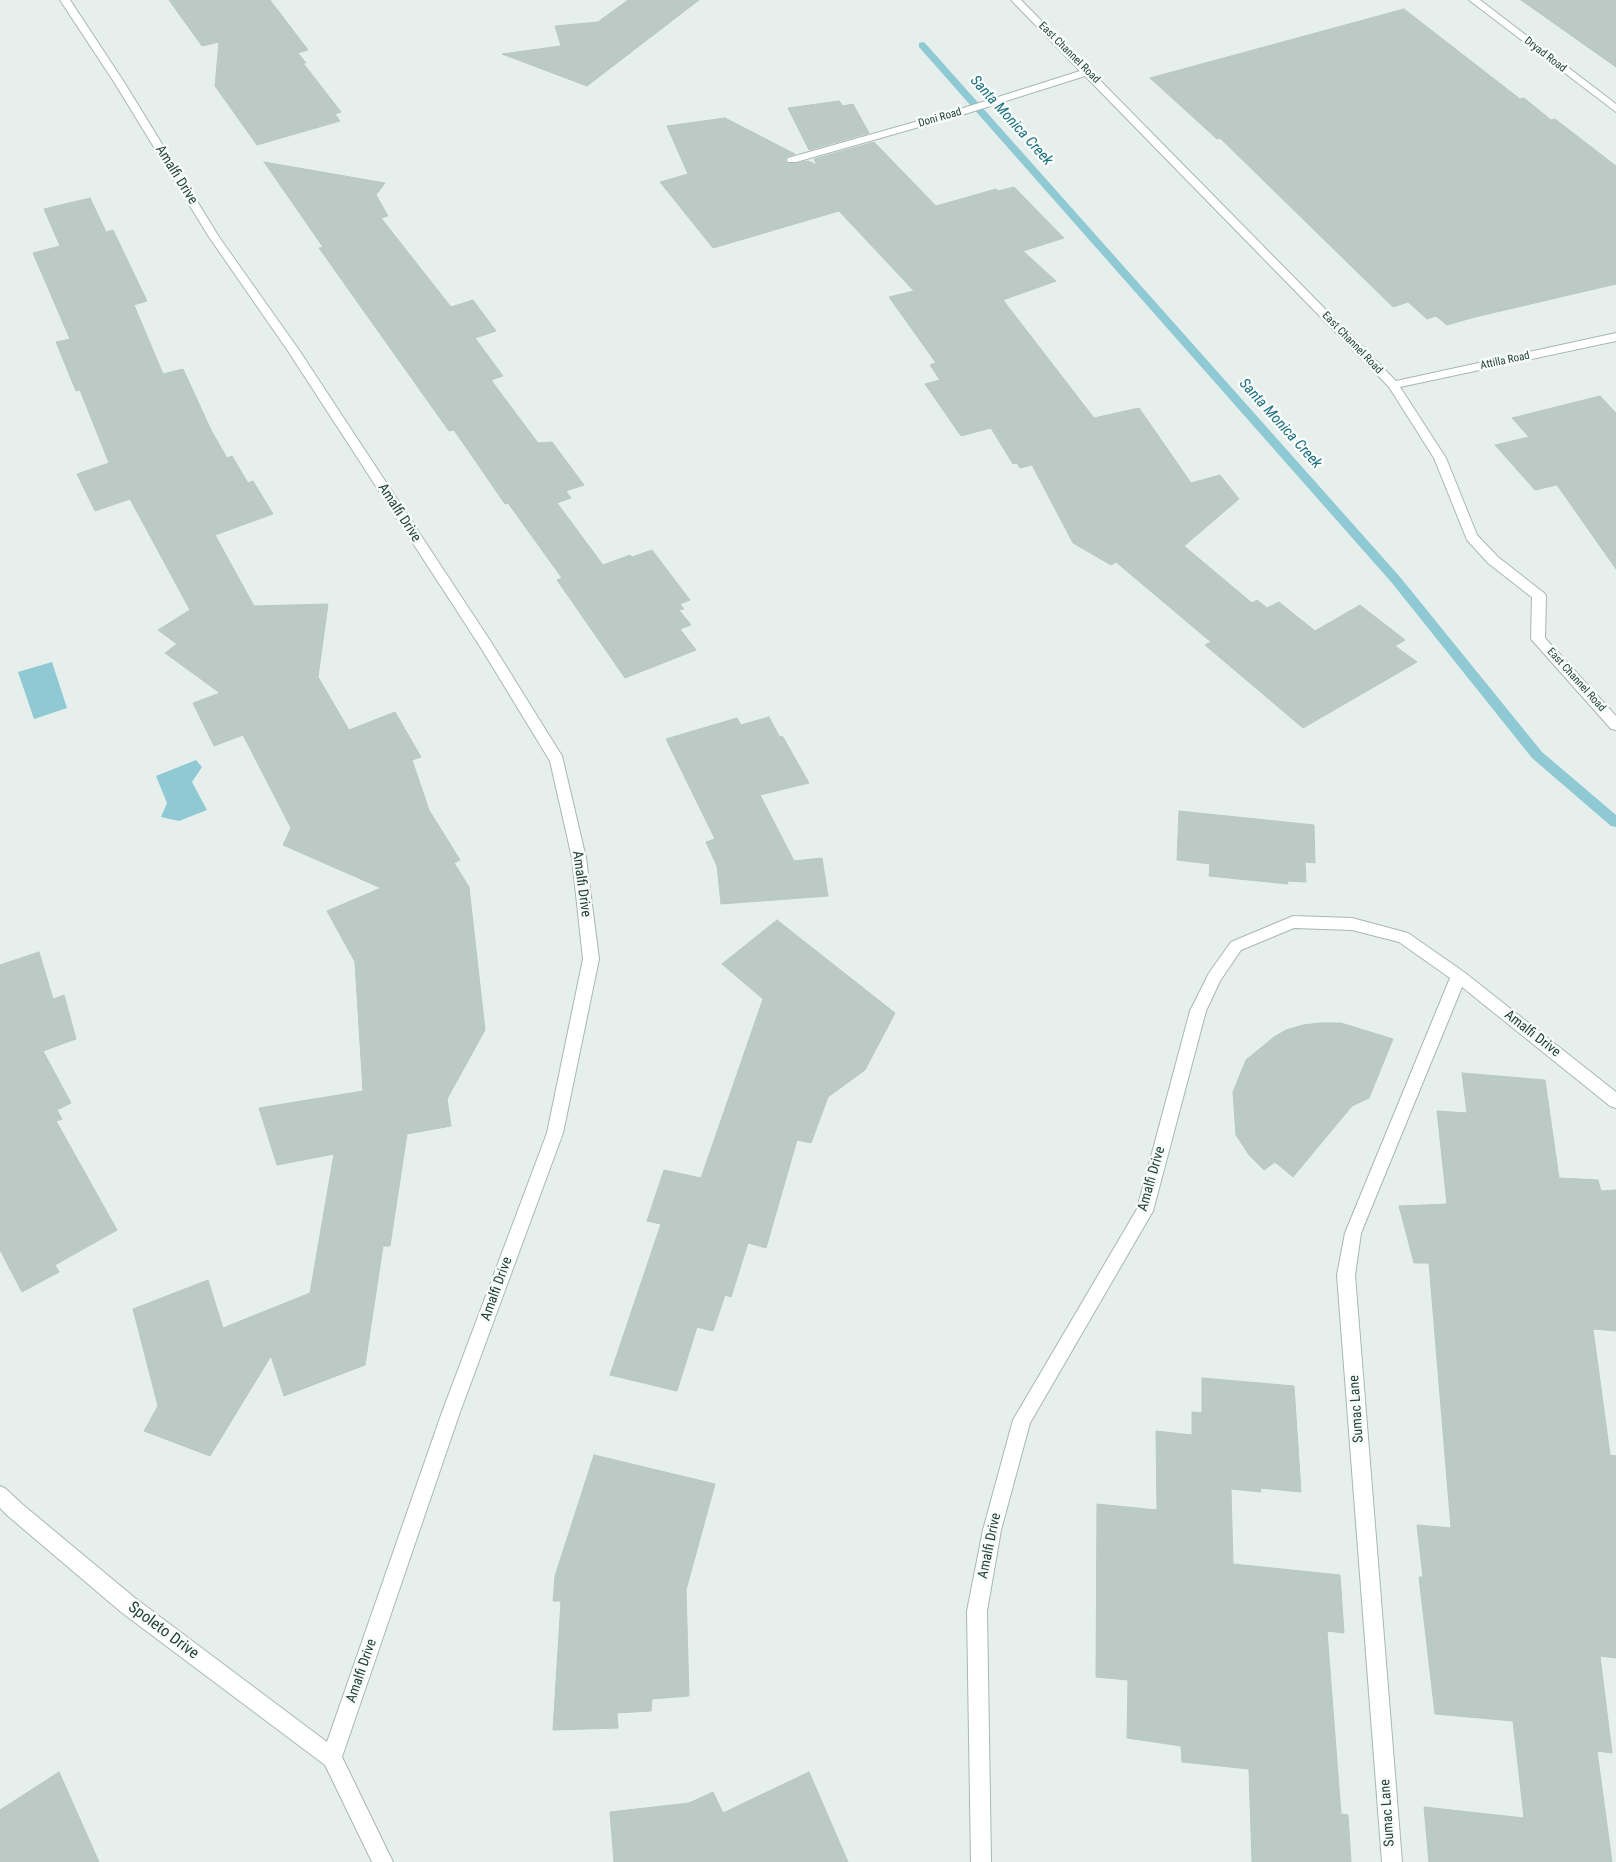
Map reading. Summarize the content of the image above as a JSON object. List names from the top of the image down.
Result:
{
  "streets": {
    "street": [
      "East Channel Road",
      "Dryad Road",
      "Doni Road",
      "Amalfi Drive",
      "Attilla Road",
      "Sumac Lane",
      "Spoleto Drive"
    ]
  },
  "crossings": [
    ["East Channel Road", "Doni Road"],
    ["East Channel Road", "Attilla Road"],
    ["Amalfi Drive", "Sumac Lane"],
    ["Amalfi Drive", "Spoleto Drive"]
  ],
  "water": ["Santa Monica Creek"]
}
